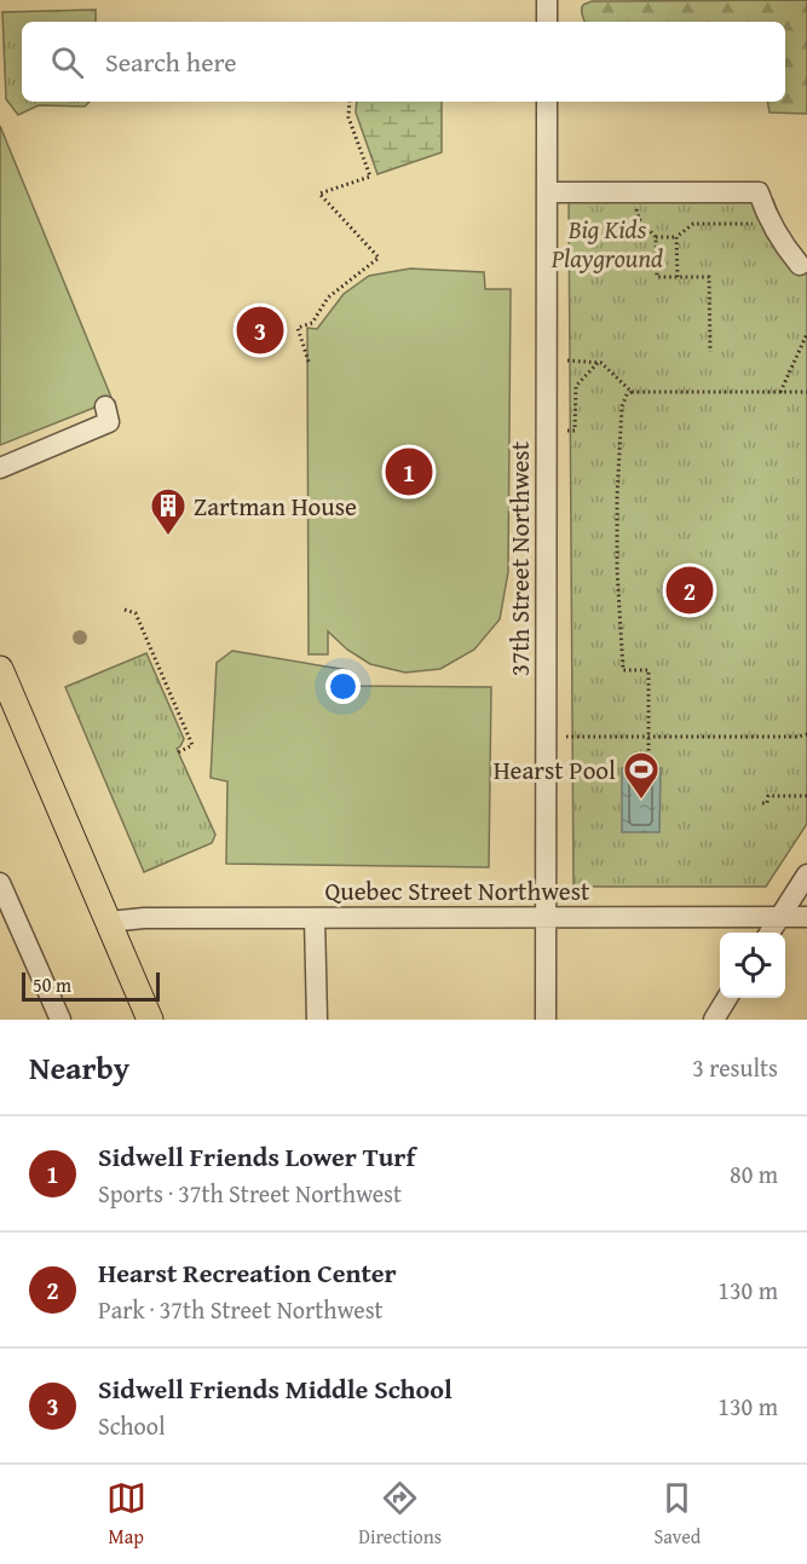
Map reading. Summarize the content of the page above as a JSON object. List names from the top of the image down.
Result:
{
  "streets": {
    "street": ["37th Street Northwest", "Quebec Street Northwest"]
  },
  "crossings": [
    ["37th Street Northwest", "Quebec Street Northwest"]
  ],
  "parks": ["Big Kids Playground"],
  "places": {
    "building": ["Zartman House"],
    "sports": ["Hearst Pool"]
  },
  "scale_bar": "50 m",
  "page": {
    "search": "Search here",
    "pins": ["3", "1", "2"],
    "scale": "50 m",
    "heading": ["Nearby", "3 results"],
    "list": [
      {
        "mark": "1",
        "name": "Sidwell Friends Lower Turf",
        "note": "Sports · 37th Street Northwest",
        "value": "80 m"
      },
      {
        "mark": "2",
        "name": "Hearst Recreation Center",
        "note": "Park · 37th Street Northwest",
        "value": "130 m"
      },
      {
        "mark": "3",
        "name": "Sidwell Friends Middle School",
        "note": "School",
        "value": "130 m"
      }
    ],
    "nav": ["Map", "Directions", "Saved"]
  }
}
